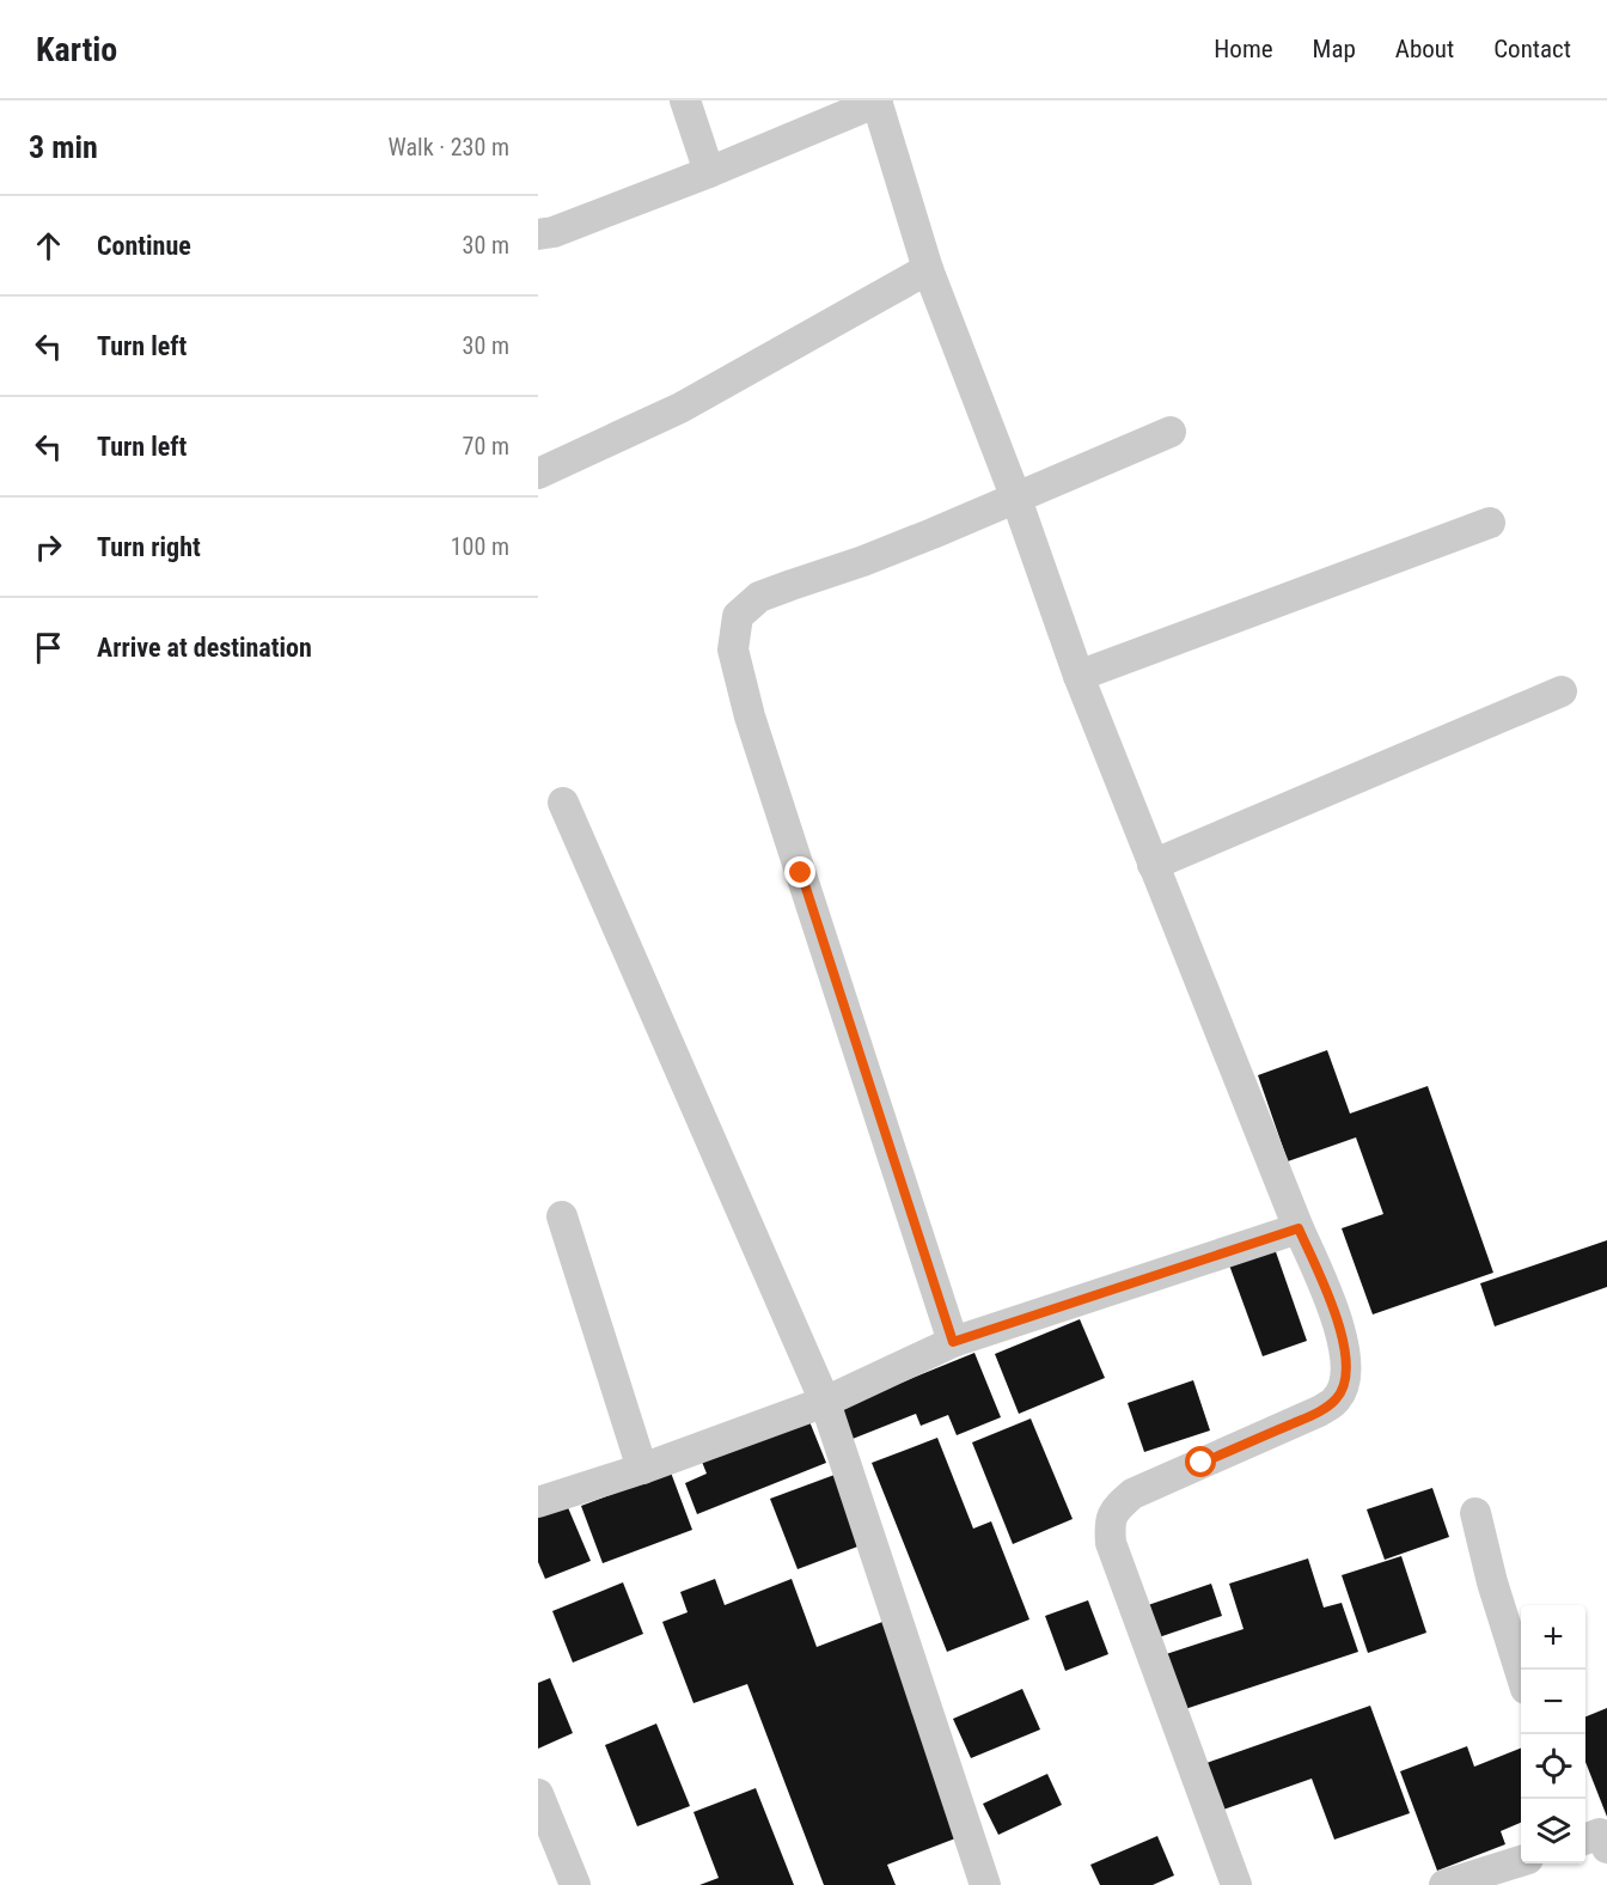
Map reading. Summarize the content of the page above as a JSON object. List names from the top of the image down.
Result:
{
  "page": {
    "header": "Kartio",
    "nav": [
      "Home",
      "Map",
      "About",
      "Contact"
    ],
    "heading": ["3 min", "Walk · 230 m"],
    "list": [
      ["Continue", "30 m"],
      ["Turn left", "30 m"],
      ["Turn left", "70 m"],
      ["Turn right", "100 m"],
      "Arrive at destination"
    ],
    "map_buttons": ["+", "−"]
  }
}
